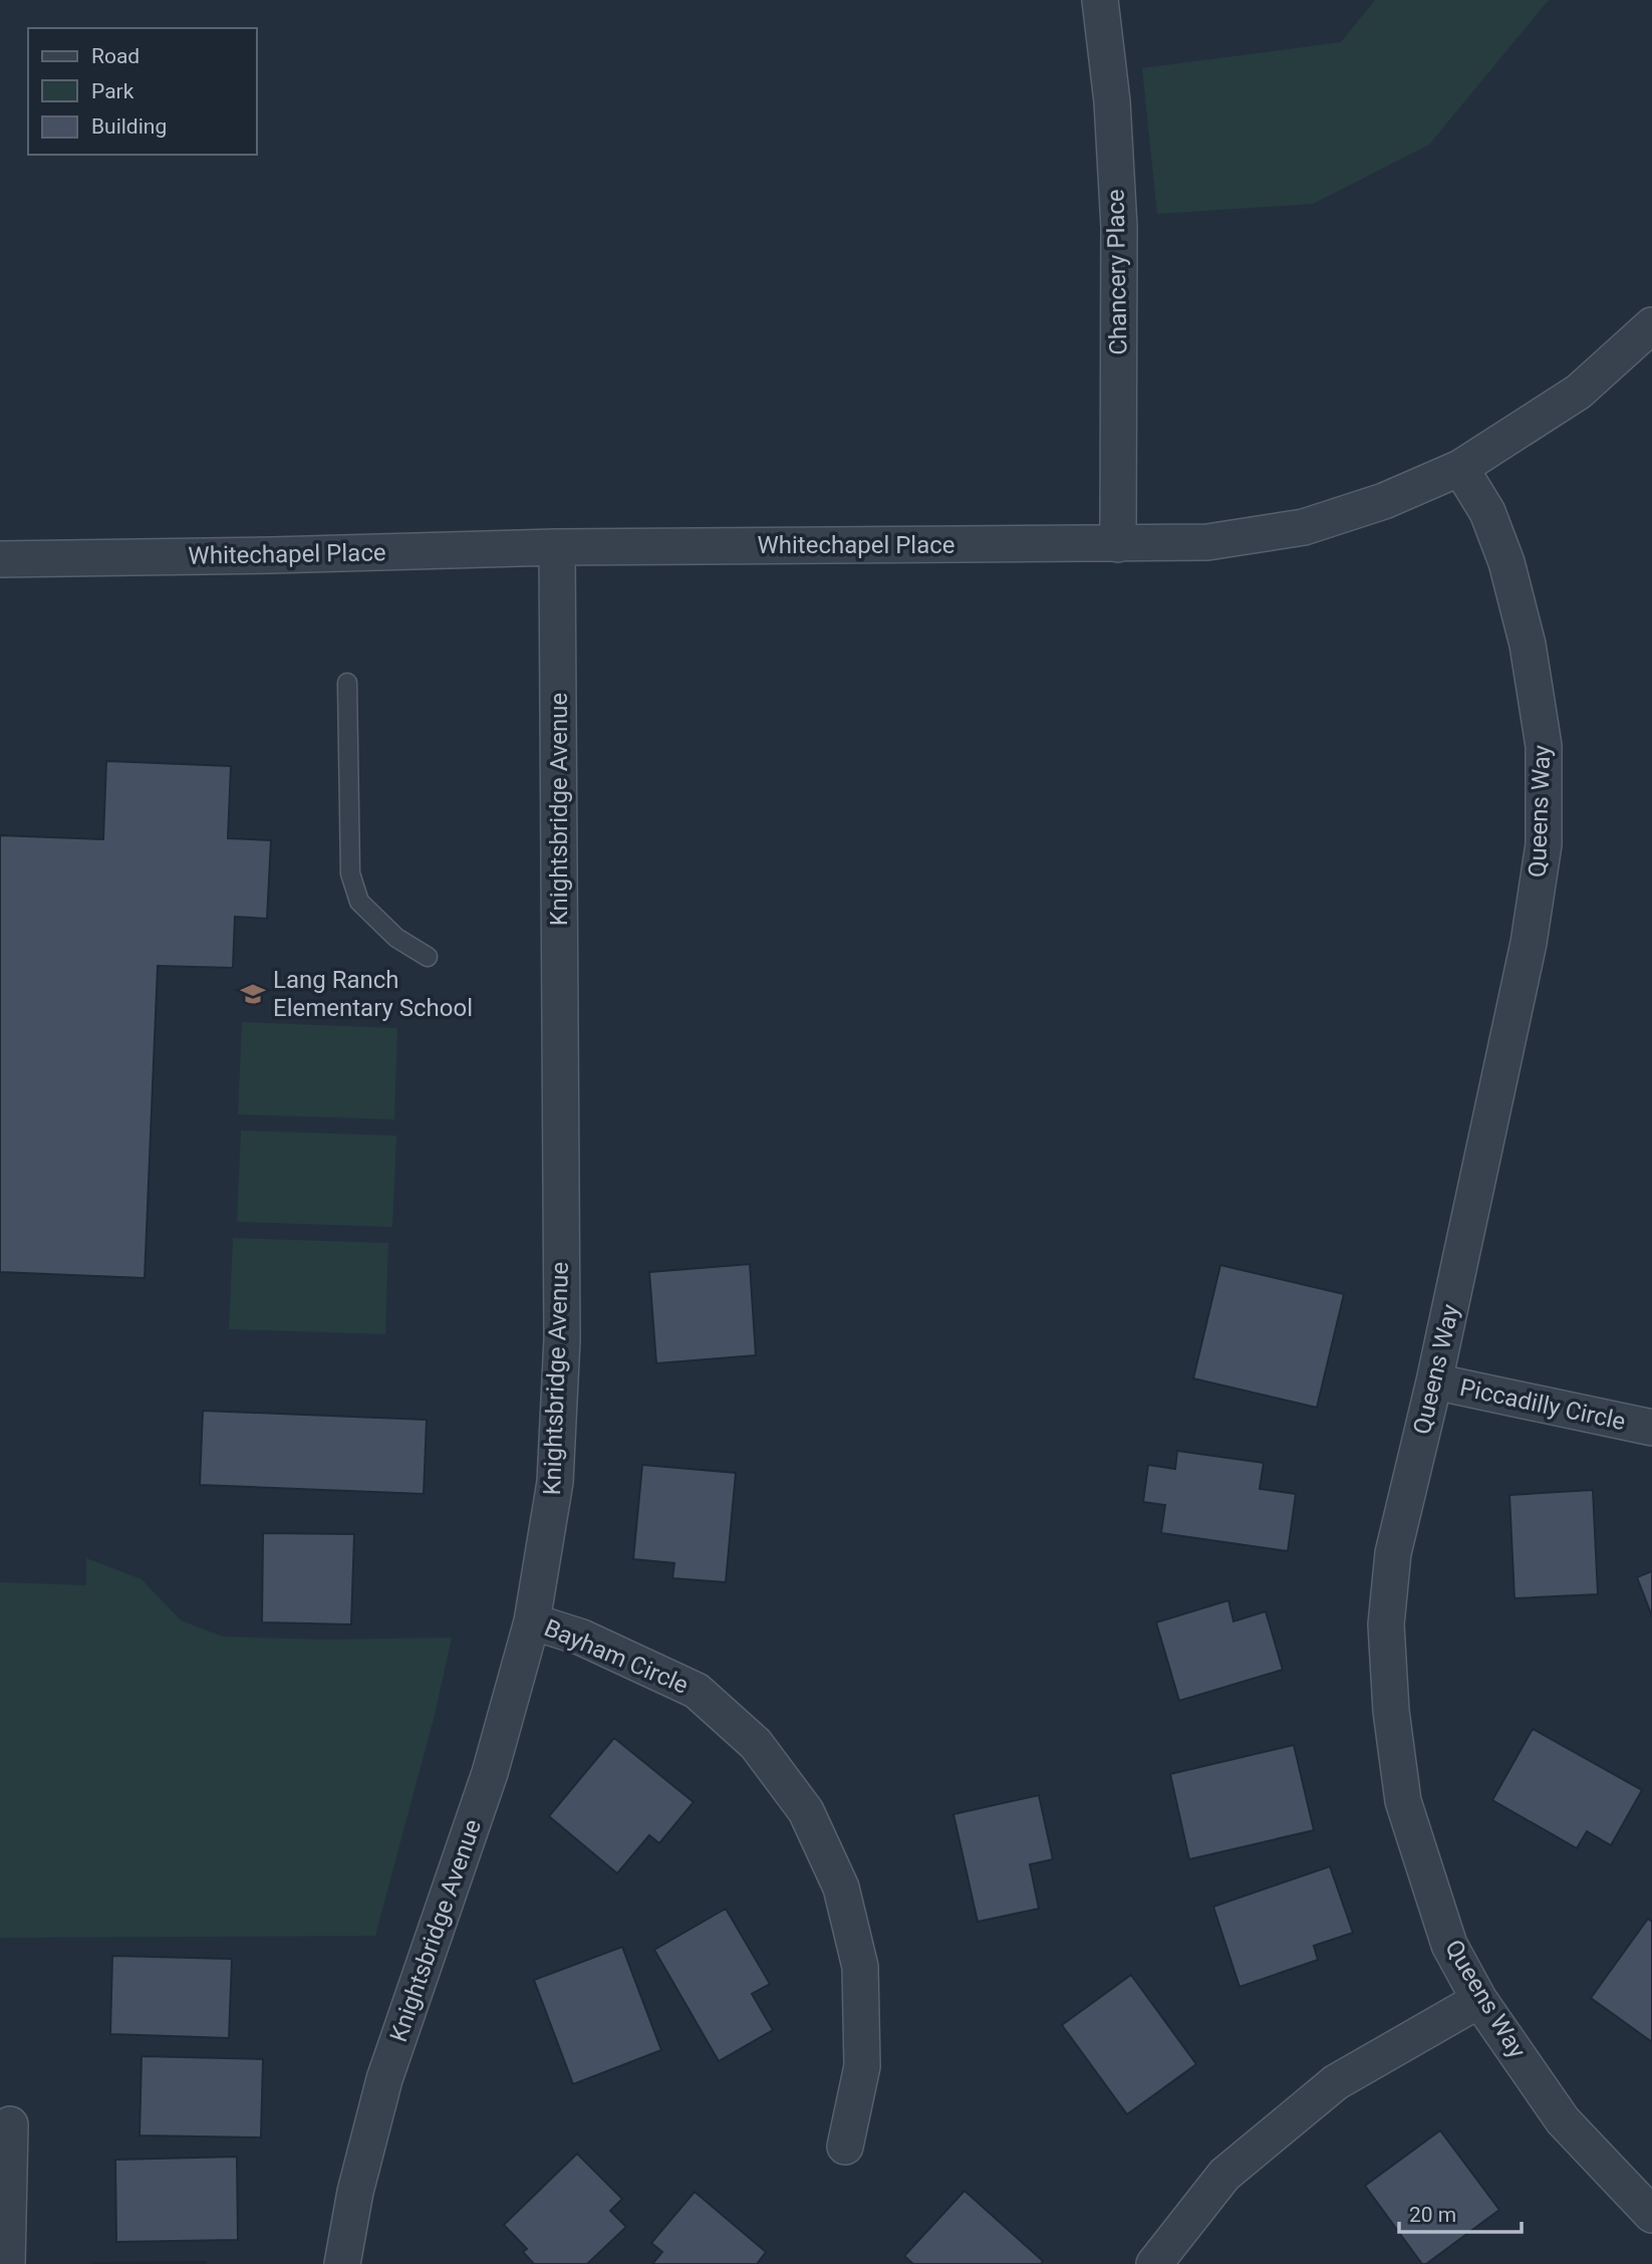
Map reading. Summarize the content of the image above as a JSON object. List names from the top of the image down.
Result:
{
  "streets": {
    "street": [
      "Chancery Place",
      "Whitechapel Place",
      "Knightsbridge Avenue",
      "Queens Way",
      "Piccadilly Circle",
      "Bayham Circle"
    ]
  },
  "crossings": [
    ["Chancery Place", "Whitechapel Place"],
    ["Whitechapel Place", "Knightsbridge Avenue"],
    ["Whitechapel Place", "Queens Way"],
    ["Knightsbridge Avenue", "Bayham Circle"],
    ["Queens Way", "Piccadilly Circle"]
  ],
  "places": {
    "school or university": ["Lang Ranch Elementary School"]
  },
  "legend": ["Road", "Park", "Building"],
  "scale_bar": "20 m"
}
